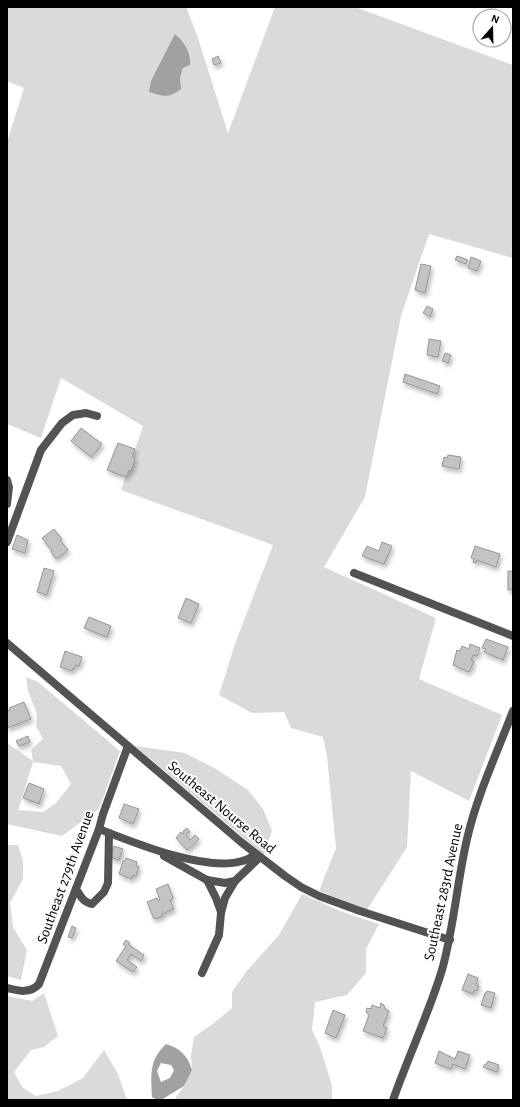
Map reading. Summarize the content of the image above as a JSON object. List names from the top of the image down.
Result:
{
  "streets": {
    "street": ["Southeast Nourse Road", "Southeast 279th Avenue", "Southeast 283rd Avenue"]
  },
  "crossings": [
    ["Southeast Nourse Road", "Southeast 279th Avenue"],
    ["Southeast Nourse Road", "Southeast 283rd Avenue"]
  ],
  "north": "top"
}
